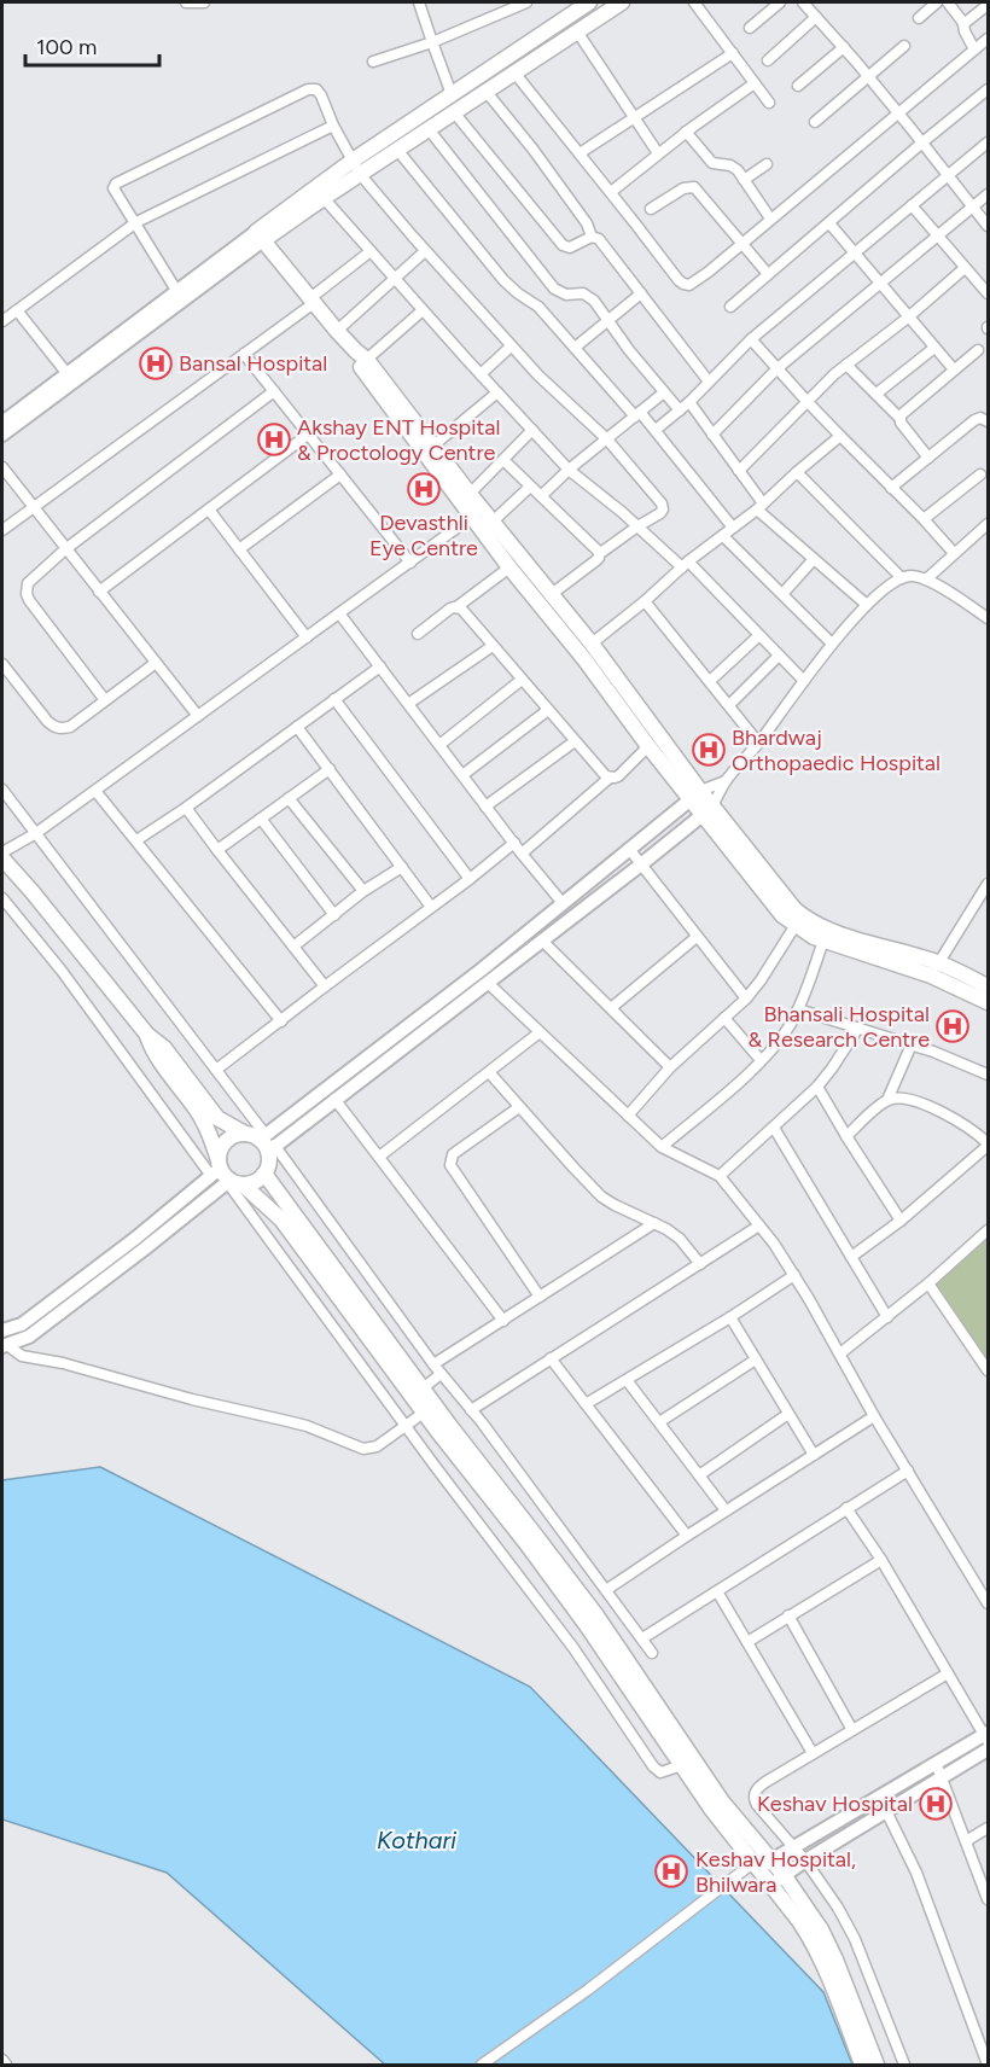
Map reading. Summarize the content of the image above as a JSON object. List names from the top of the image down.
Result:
{
  "water": ["Kothari"],
  "places": {
    "hospital": [
      "Bansal Hospital",
      "Akshay ENT Hospital & Proctology Centre",
      "Devasthli Eye Centre",
      "Bhardwaj Orthopaedic Hospital",
      "Bhansali Hospital & Research Centre",
      "Keshav Hospital",
      "Keshav Hospital, Bhilwara"
    ]
  },
  "scale_bar": "100 m"
}
